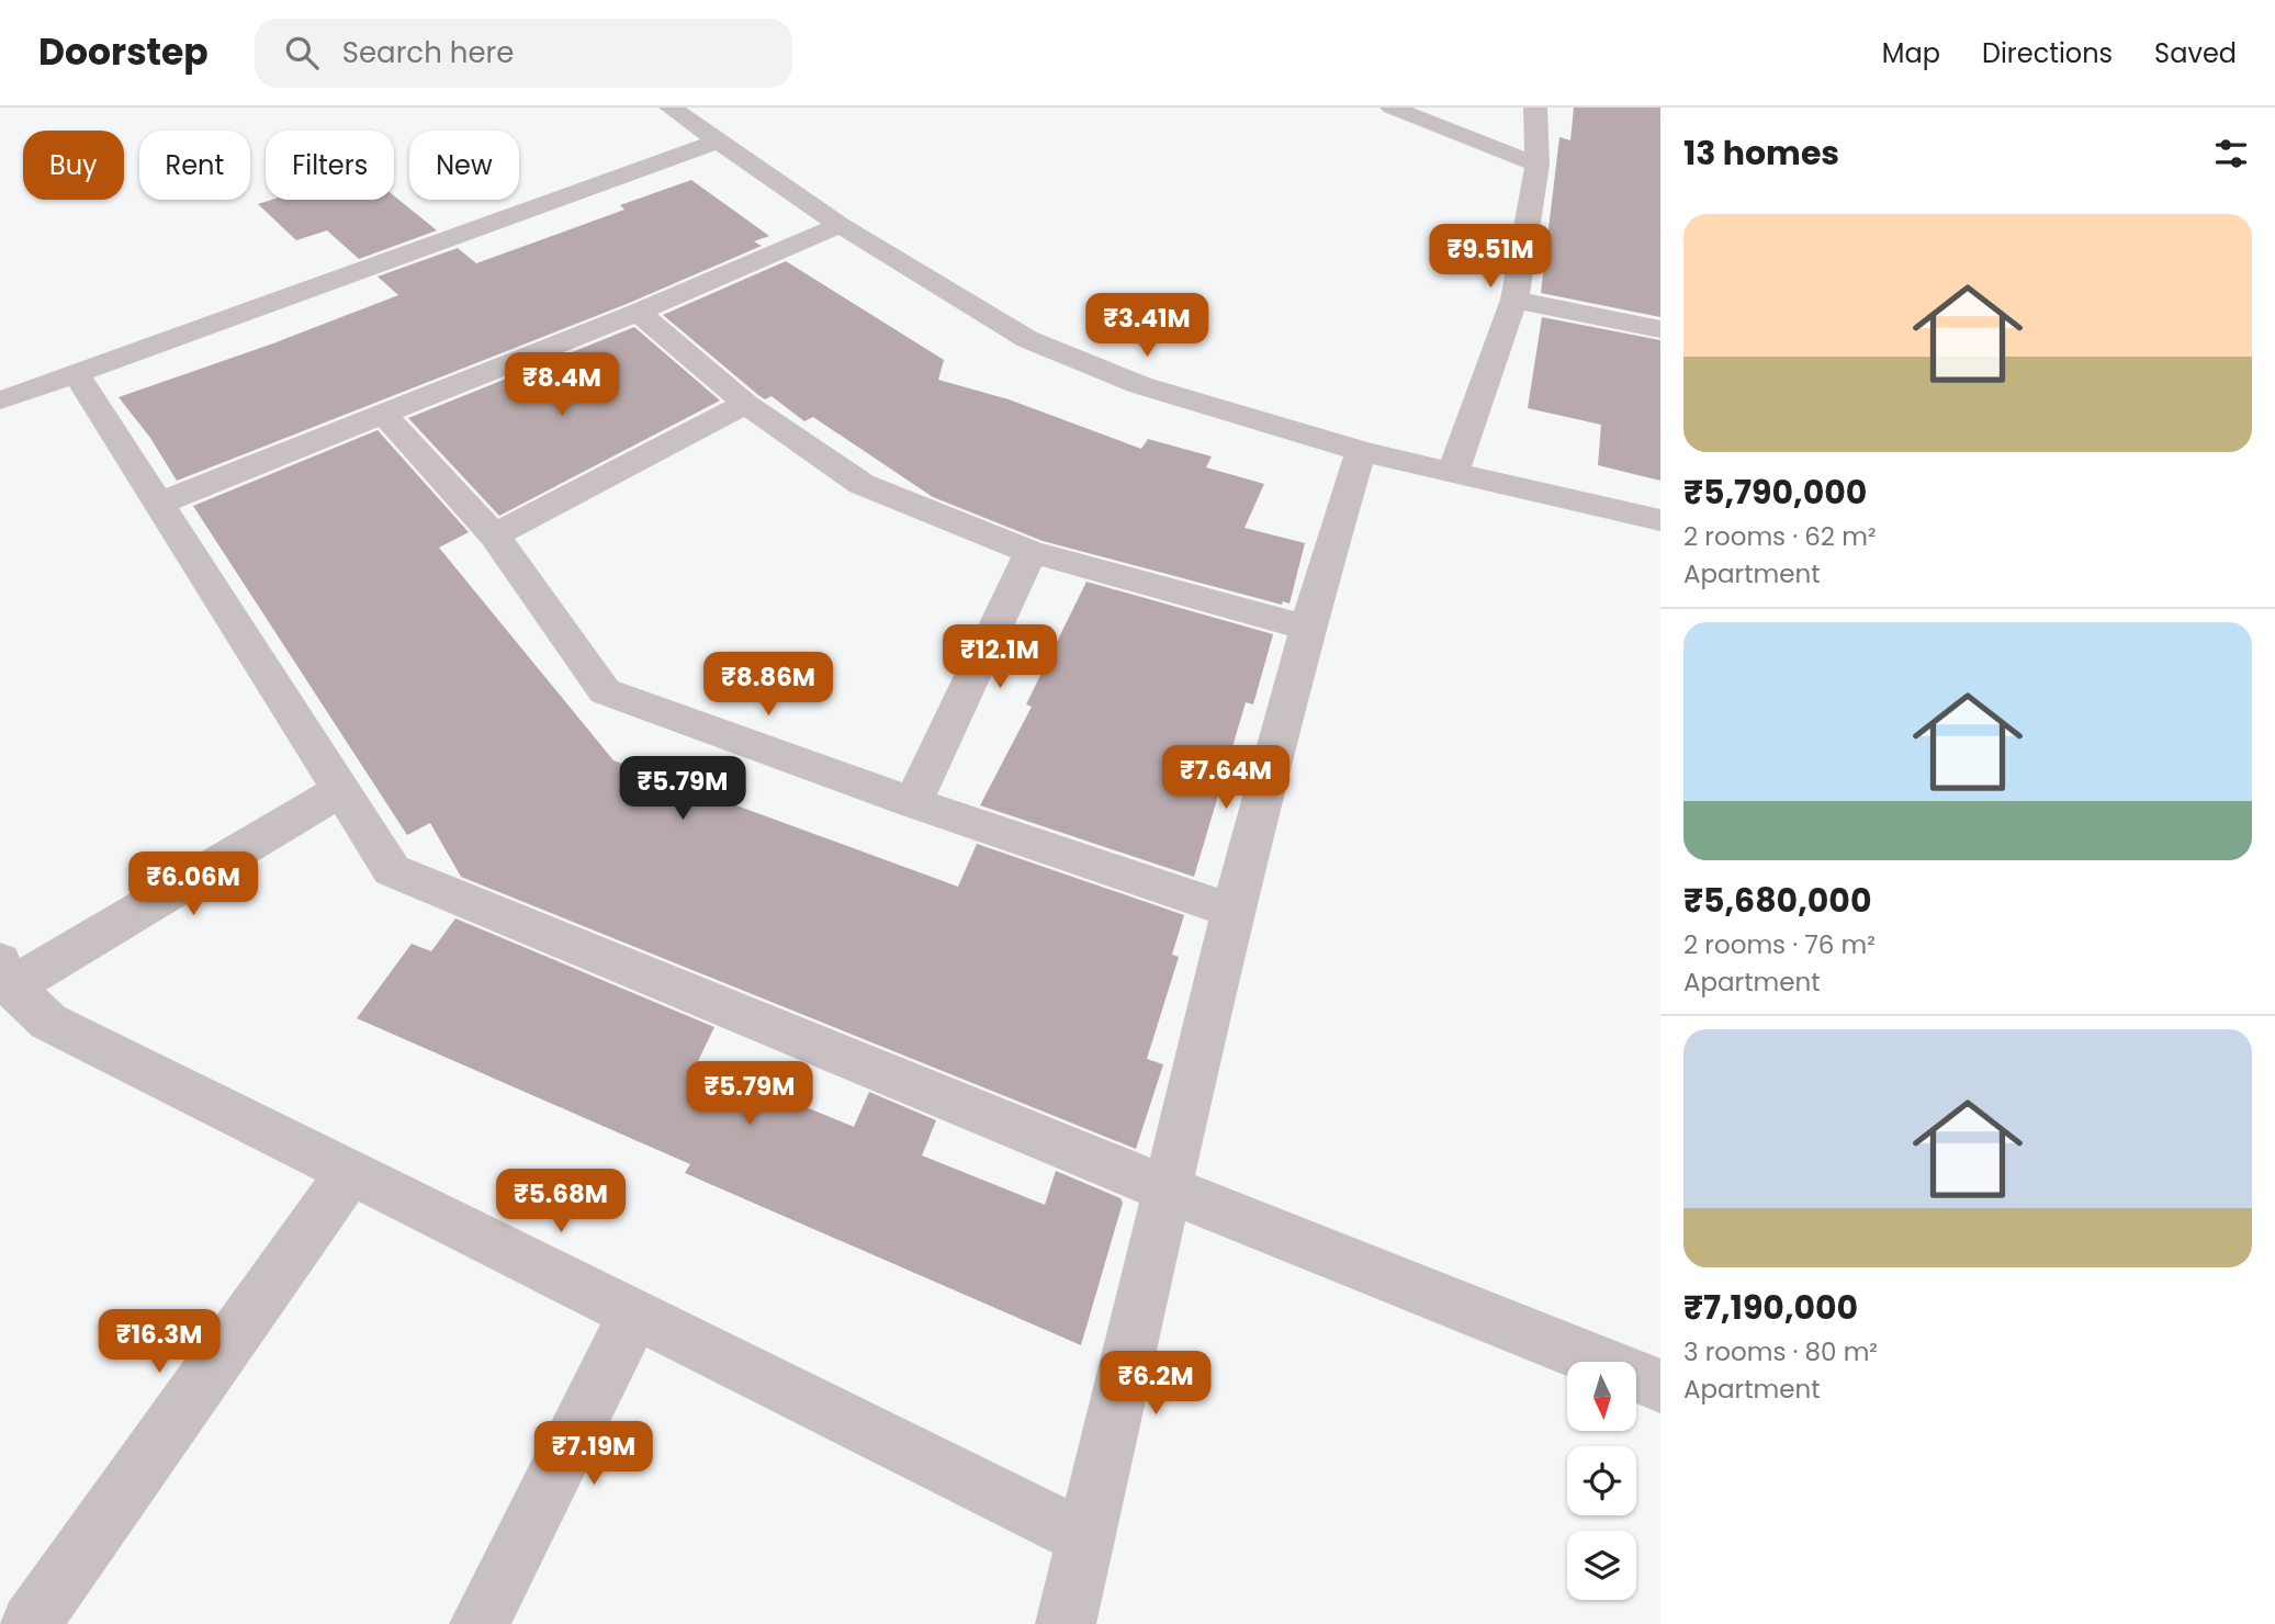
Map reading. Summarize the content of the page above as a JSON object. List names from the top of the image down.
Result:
{
  "north": "bottom",
  "page": {
    "header": "Doorstep",
    "search": "Search here",
    "nav": ["Map", "Directions", "Saved"],
    "heading": "13 homes",
    "chip": [
      "Buy",
      "Rent",
      "Filters",
      "New"
    ],
    "list": [
      {
        "name": "₹5,790,000",
        "note": "2 rooms · 62 m² · Apartment"
      },
      {
        "name": "₹5,680,000",
        "note": "2 rooms · 76 m² · Apartment"
      },
      {
        "name": "₹7,190,000",
        "note": "3 rooms · 80 m² · Apartment"
      }
    ],
    "price": [
      "₹9.51M",
      "₹3.41M",
      "₹8.4M",
      "₹12.1M",
      "₹8.86M",
      "₹7.64M",
      "₹5.79M",
      "₹6.06M",
      "₹5.79M",
      "₹5.68M",
      "₹16.3M",
      "₹6.2M",
      "₹7.19M"
    ]
  }
}
